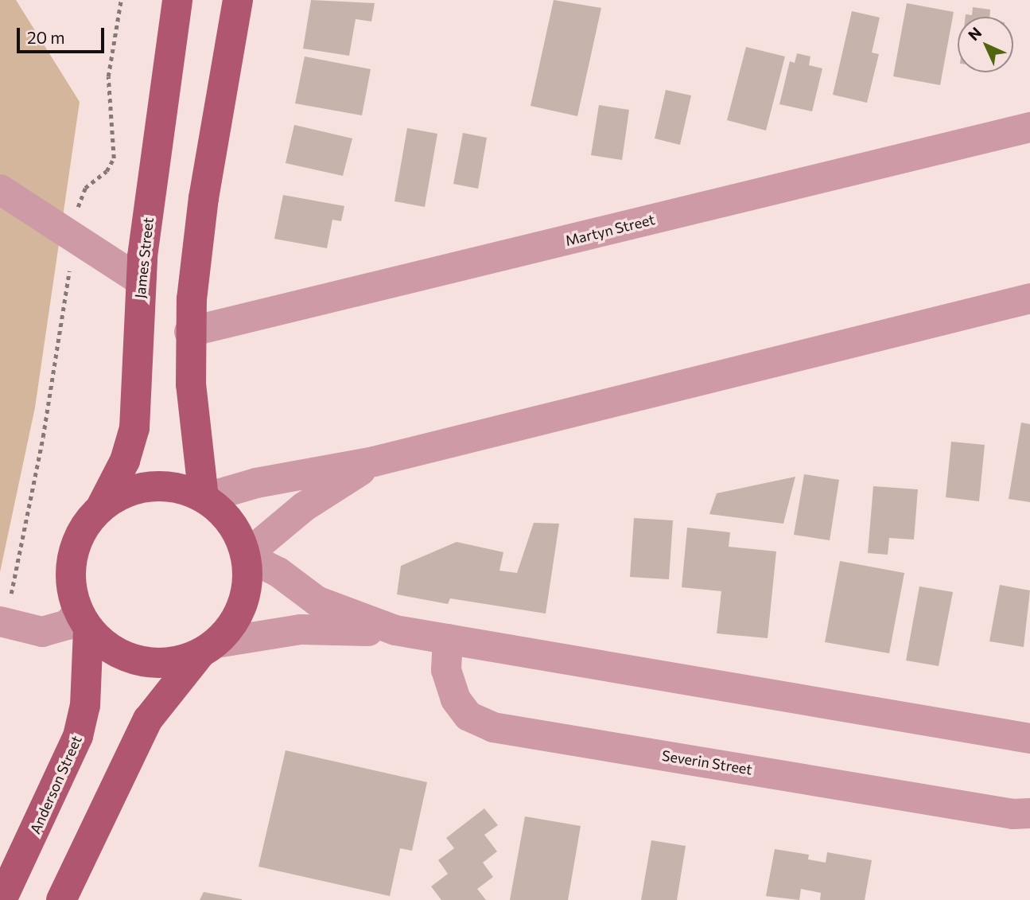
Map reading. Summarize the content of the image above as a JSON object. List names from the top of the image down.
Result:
{
  "streets": {
    "main road": ["James Street", "Anderson Street"],
    "street": ["Martyn Street", "Severin Street"]
  },
  "crossings": [
    ["James Street", "Anderson Street"]
  ],
  "scale_bar": "20 m",
  "north": "top left"
}
